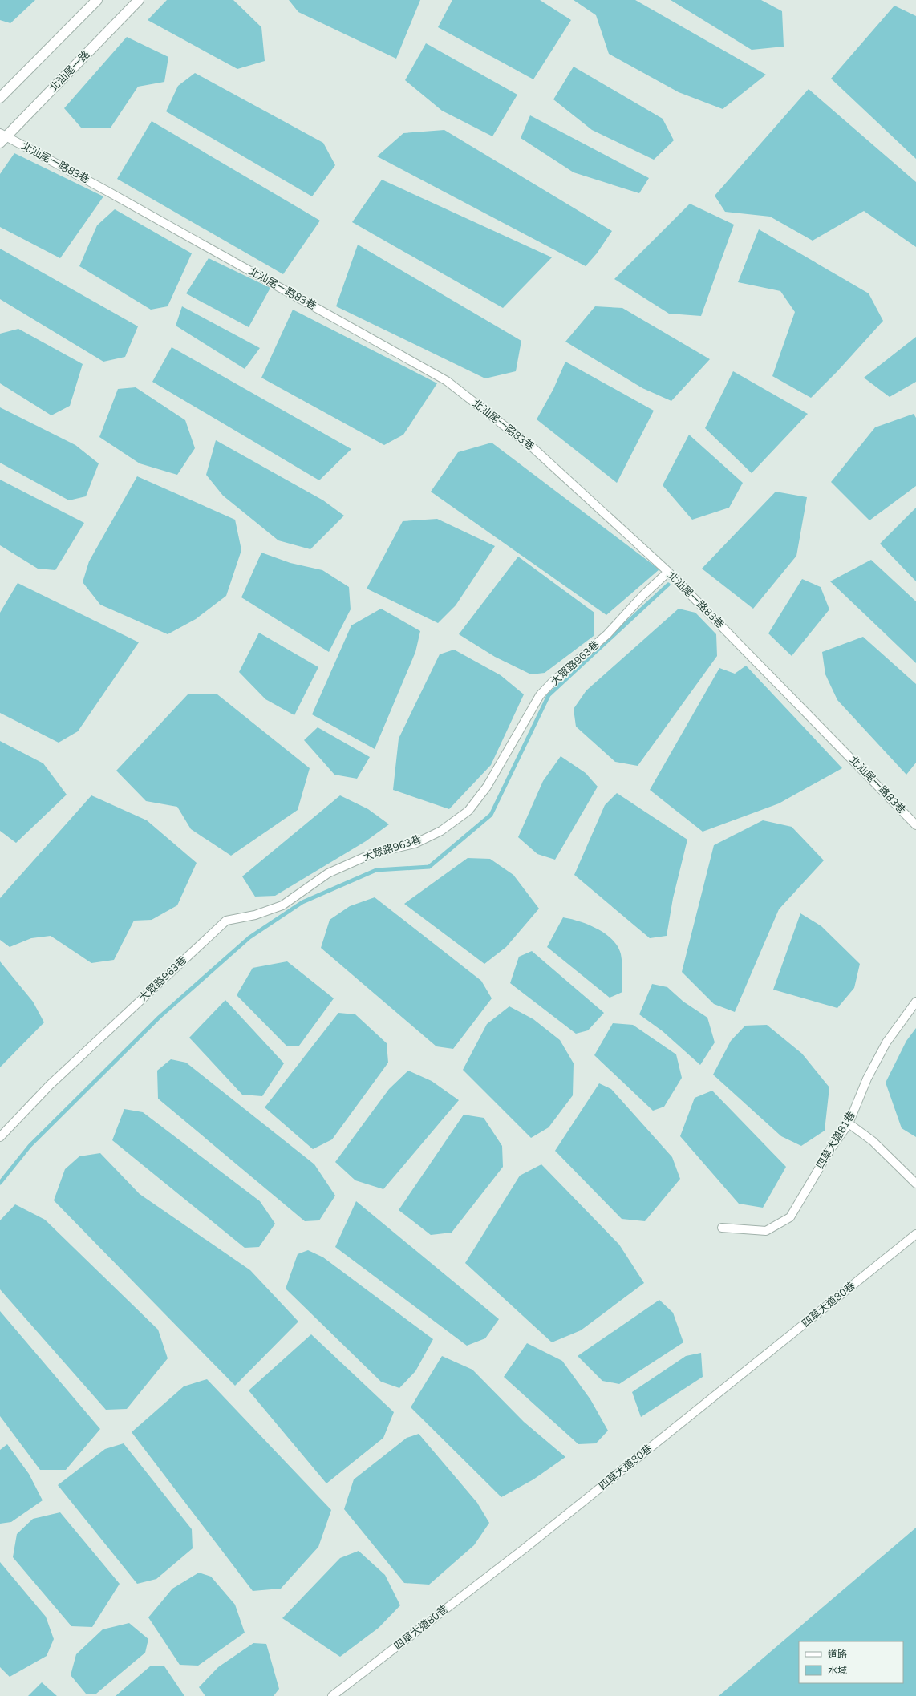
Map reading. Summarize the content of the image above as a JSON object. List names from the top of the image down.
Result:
{
  "streets": {
    "street": ["北汕尾一路"],
    "lane": [
      "北汕尾一路83巷",
      "大眾路963巷",
      "四草大道81巷",
      "四草大道80巷"
    ]
  },
  "crossings": [
    ["北汕尾一路", "北汕尾一路83巷"],
    ["北汕尾一路83巷", "大眾路963巷"]
  ],
  "legend": ["道路", "水域"]
}
